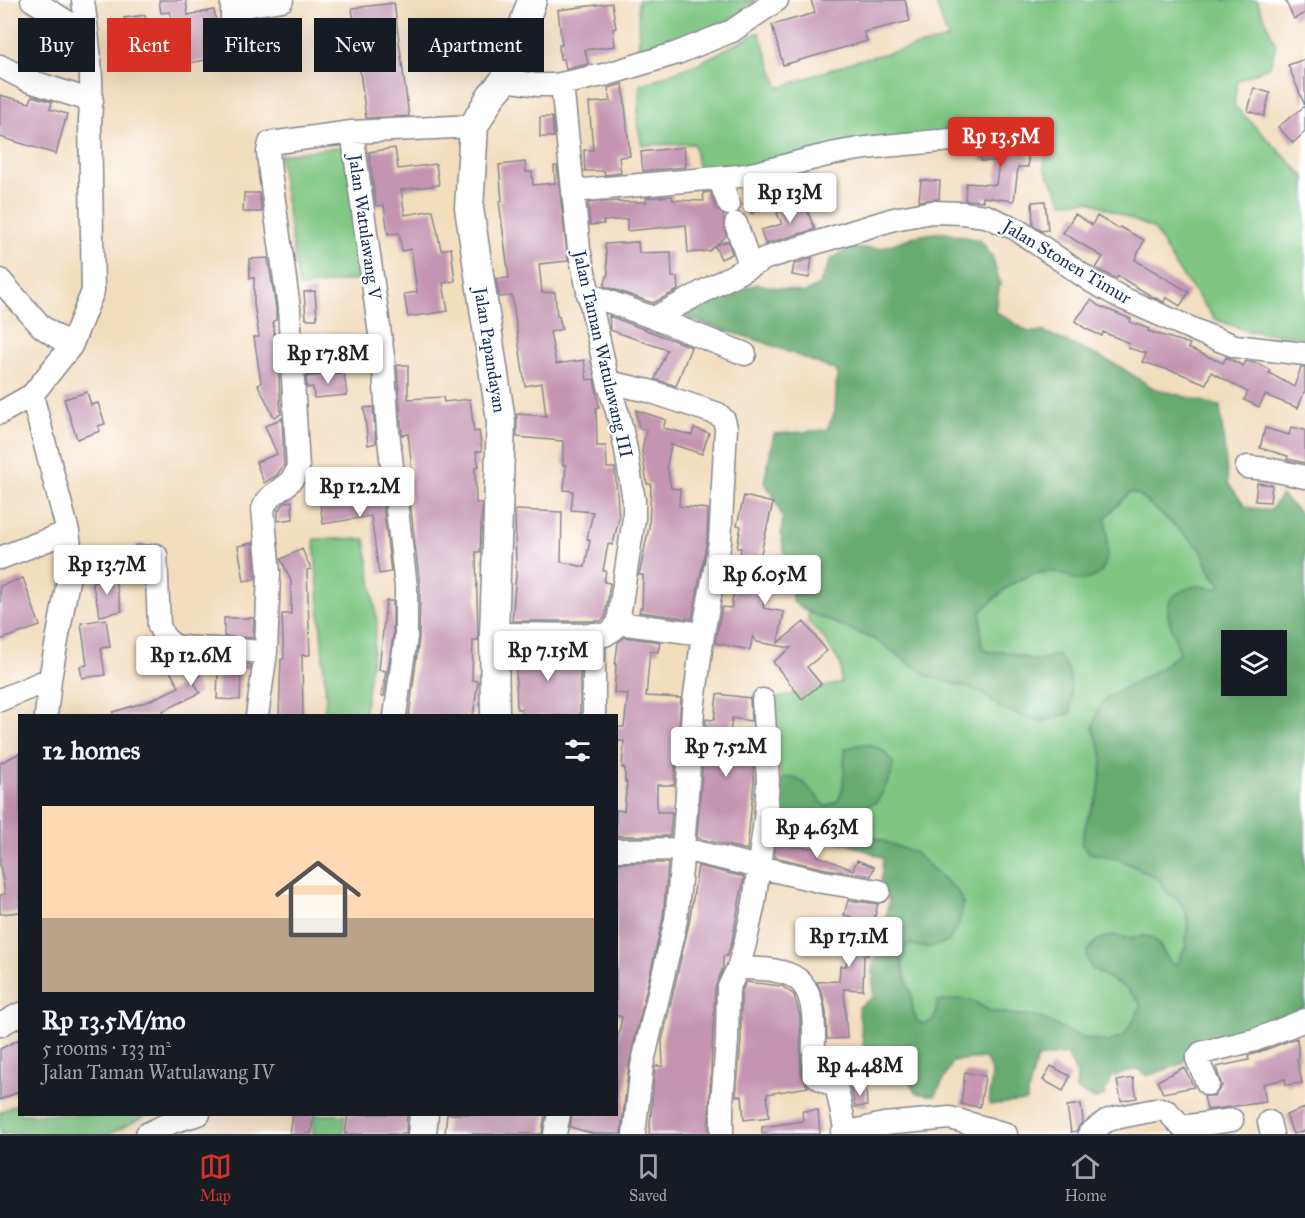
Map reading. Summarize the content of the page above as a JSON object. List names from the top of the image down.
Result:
{
  "streets": {
    "main road": ["Jalan Papandayan"],
    "street": ["Jalan Watulawang V", "Jalan Stonen Timur", "Jalan Taman Watulawang III"]
  },
  "page": {
    "chip": [
      "Buy",
      "Rent",
      "Filters",
      "New",
      "Apartment"
    ],
    "price": [
      "Rp 13.5M",
      "Rp 13M",
      "Rp 17.8M",
      "Rp 12.2M",
      "Rp 13.7M",
      "Rp 6.05M",
      "Rp 7.15M",
      "Rp 12.6M",
      "Rp 7.52M",
      "Rp 4.63M",
      "Rp 17.1M",
      "Rp 4.48M"
    ],
    "heading": "12 homes",
    "list": [
      {
        "name": "Rp 13.5M/mo",
        "note": "5 rooms · 133 m² · Jalan Taman Watulawang IV"
      }
    ],
    "tabs": ["Map", "Saved", "Home"]
  }
}
